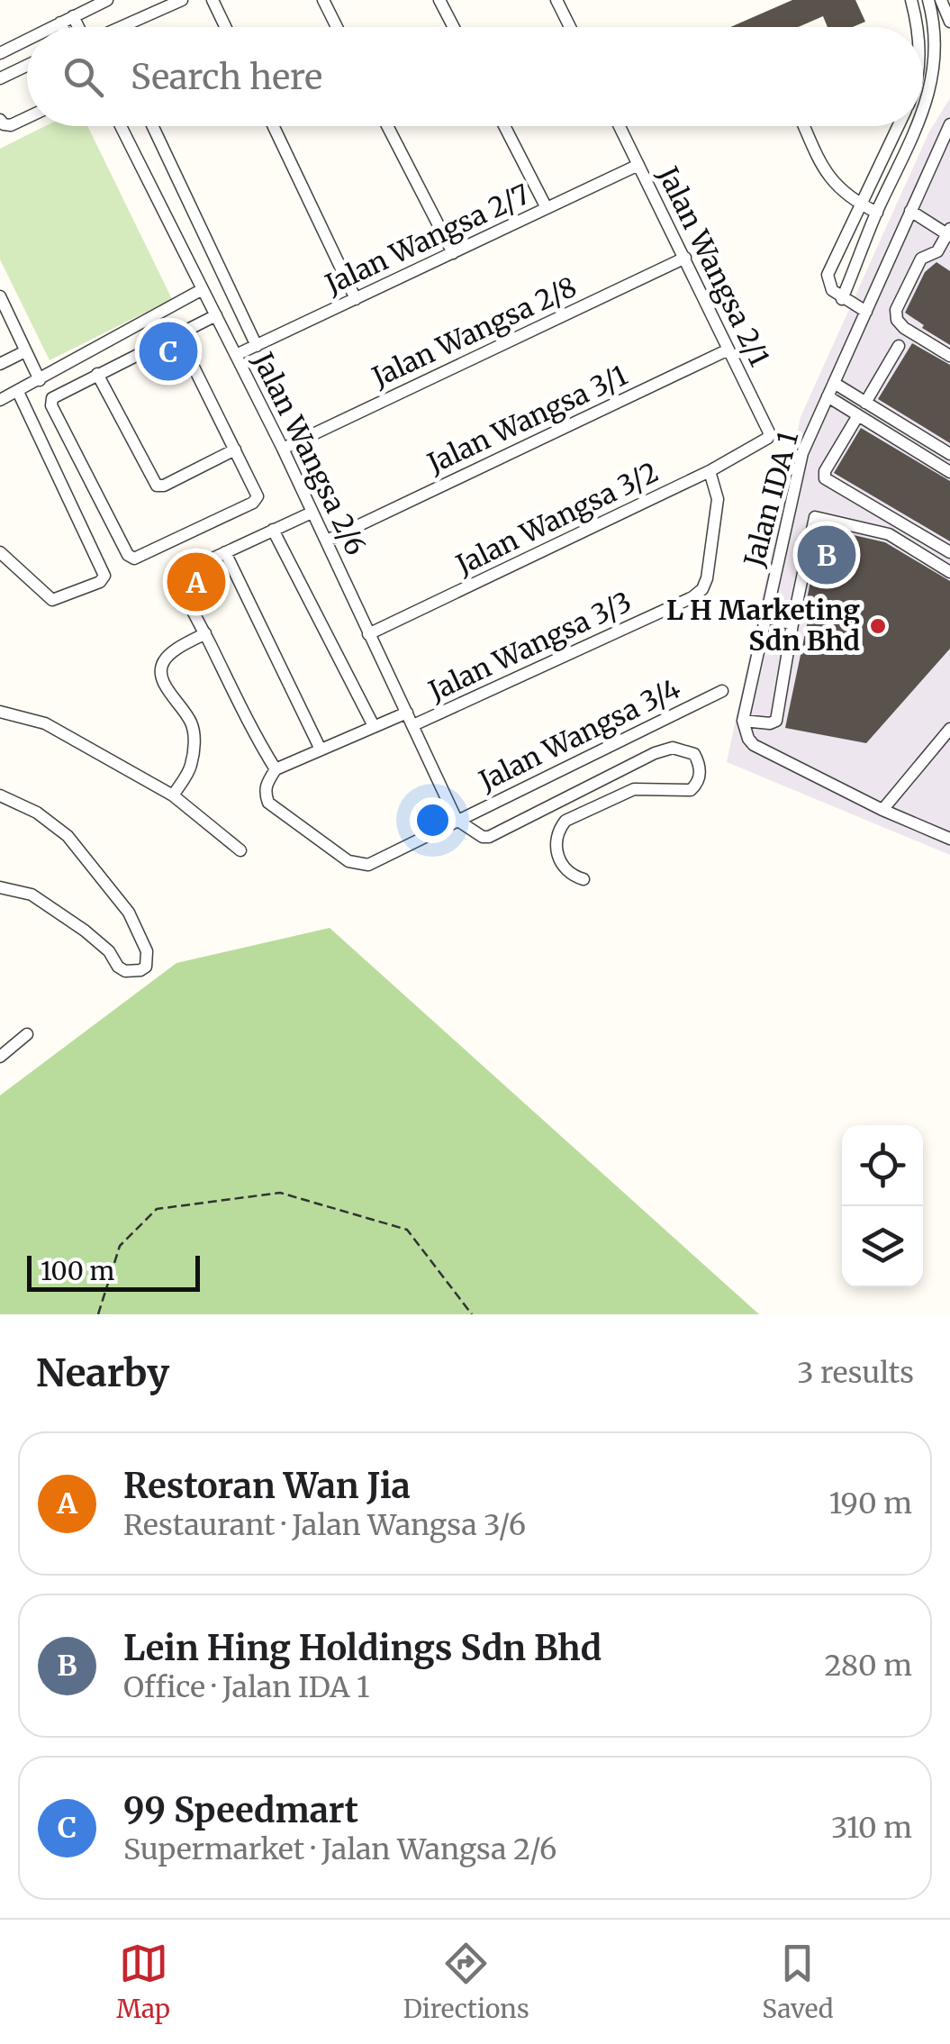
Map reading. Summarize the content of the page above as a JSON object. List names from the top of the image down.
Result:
{
  "streets": {
    "street": [
      "Jalan Wangsa 2/7",
      "Jalan Wangsa 2/1",
      "Jalan Wangsa 2/8",
      "Jalan Wangsa 3/1",
      "Jalan Wangsa 2/6",
      "Jalan IDA 1",
      "Jalan Wangsa 3/2",
      "Jalan Wangsa 3/3",
      "Jalan Wangsa 3/4"
    ]
  },
  "crossings": [
    ["Jalan Wangsa 2/7", "Jalan Wangsa 2/1"],
    ["Jalan Wangsa 2/7", "Jalan Wangsa 2/6"],
    ["Jalan Wangsa 2/1", "Jalan Wangsa 2/8"],
    ["Jalan Wangsa 2/1", "Jalan Wangsa 3/1"],
    ["Jalan Wangsa 2/1", "Jalan Wangsa 3/2"],
    ["Jalan Wangsa 2/8", "Jalan Wangsa 2/6"],
    ["Jalan Wangsa 3/1", "Jalan Wangsa 2/6"],
    ["Jalan Wangsa 2/6", "Jalan Wangsa 3/2"],
    ["Jalan Wangsa 2/6", "Jalan Wangsa 3/3"],
    ["Jalan Wangsa 2/6", "Jalan Wangsa 3/4"],
    ["Jalan Wangsa 3/2", "Jalan Wangsa 3/3"]
  ],
  "places": ["L H Marketing Sdn Bhd"],
  "scale_bar": "100 m",
  "page": {
    "search": "Search here",
    "pins": ["C", "B", "A"],
    "scale": "100 m",
    "heading": ["Nearby", "3 results"],
    "list": [
      {
        "mark": "A",
        "name": "Restoran Wan Jia",
        "note": "Restaurant · Jalan Wangsa 3/6",
        "value": "190 m"
      },
      {
        "mark": "B",
        "name": "Lein Hing Holdings Sdn Bhd",
        "note": "Office · Jalan IDA 1",
        "value": "280 m"
      },
      {
        "mark": "C",
        "name": "99 Speedmart",
        "note": "Supermarket · Jalan Wangsa 2/6",
        "value": "310 m"
      }
    ],
    "nav": ["Map", "Directions", "Saved"]
  }
}
